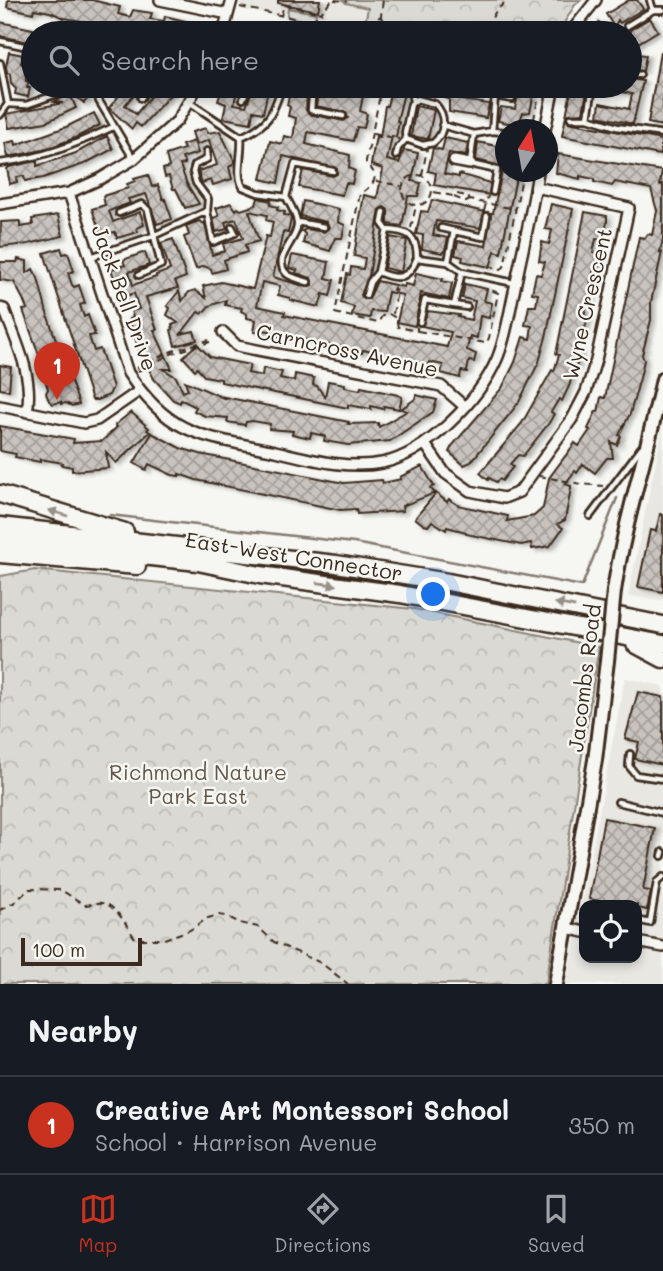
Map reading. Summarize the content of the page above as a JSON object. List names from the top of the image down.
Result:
{
  "streets": {
    "highway": ["East-West Connector"],
    "street": [
      "Jack Bell Drive",
      "Wyne Crescent",
      "Carncross Avenue",
      "Jacombs Road"
    ]
  },
  "crossings": [
    ["Jack Bell Drive", "Wyne Crescent"],
    ["Jack Bell Drive", "Carncross Avenue"]
  ],
  "parks": ["Richmond Nature Park East"],
  "scale_bar": "100 m",
  "north": "top",
  "page": {
    "search": "Search here",
    "pins": "1",
    "scale": "100 m",
    "heading": "Nearby",
    "list": [
      {
        "mark": "1",
        "name": "Creative Art Montessori School",
        "note": "School · Harrison Avenue",
        "value": "350 m"
      }
    ],
    "nav": ["Map", "Directions", "Saved"]
  }
}
